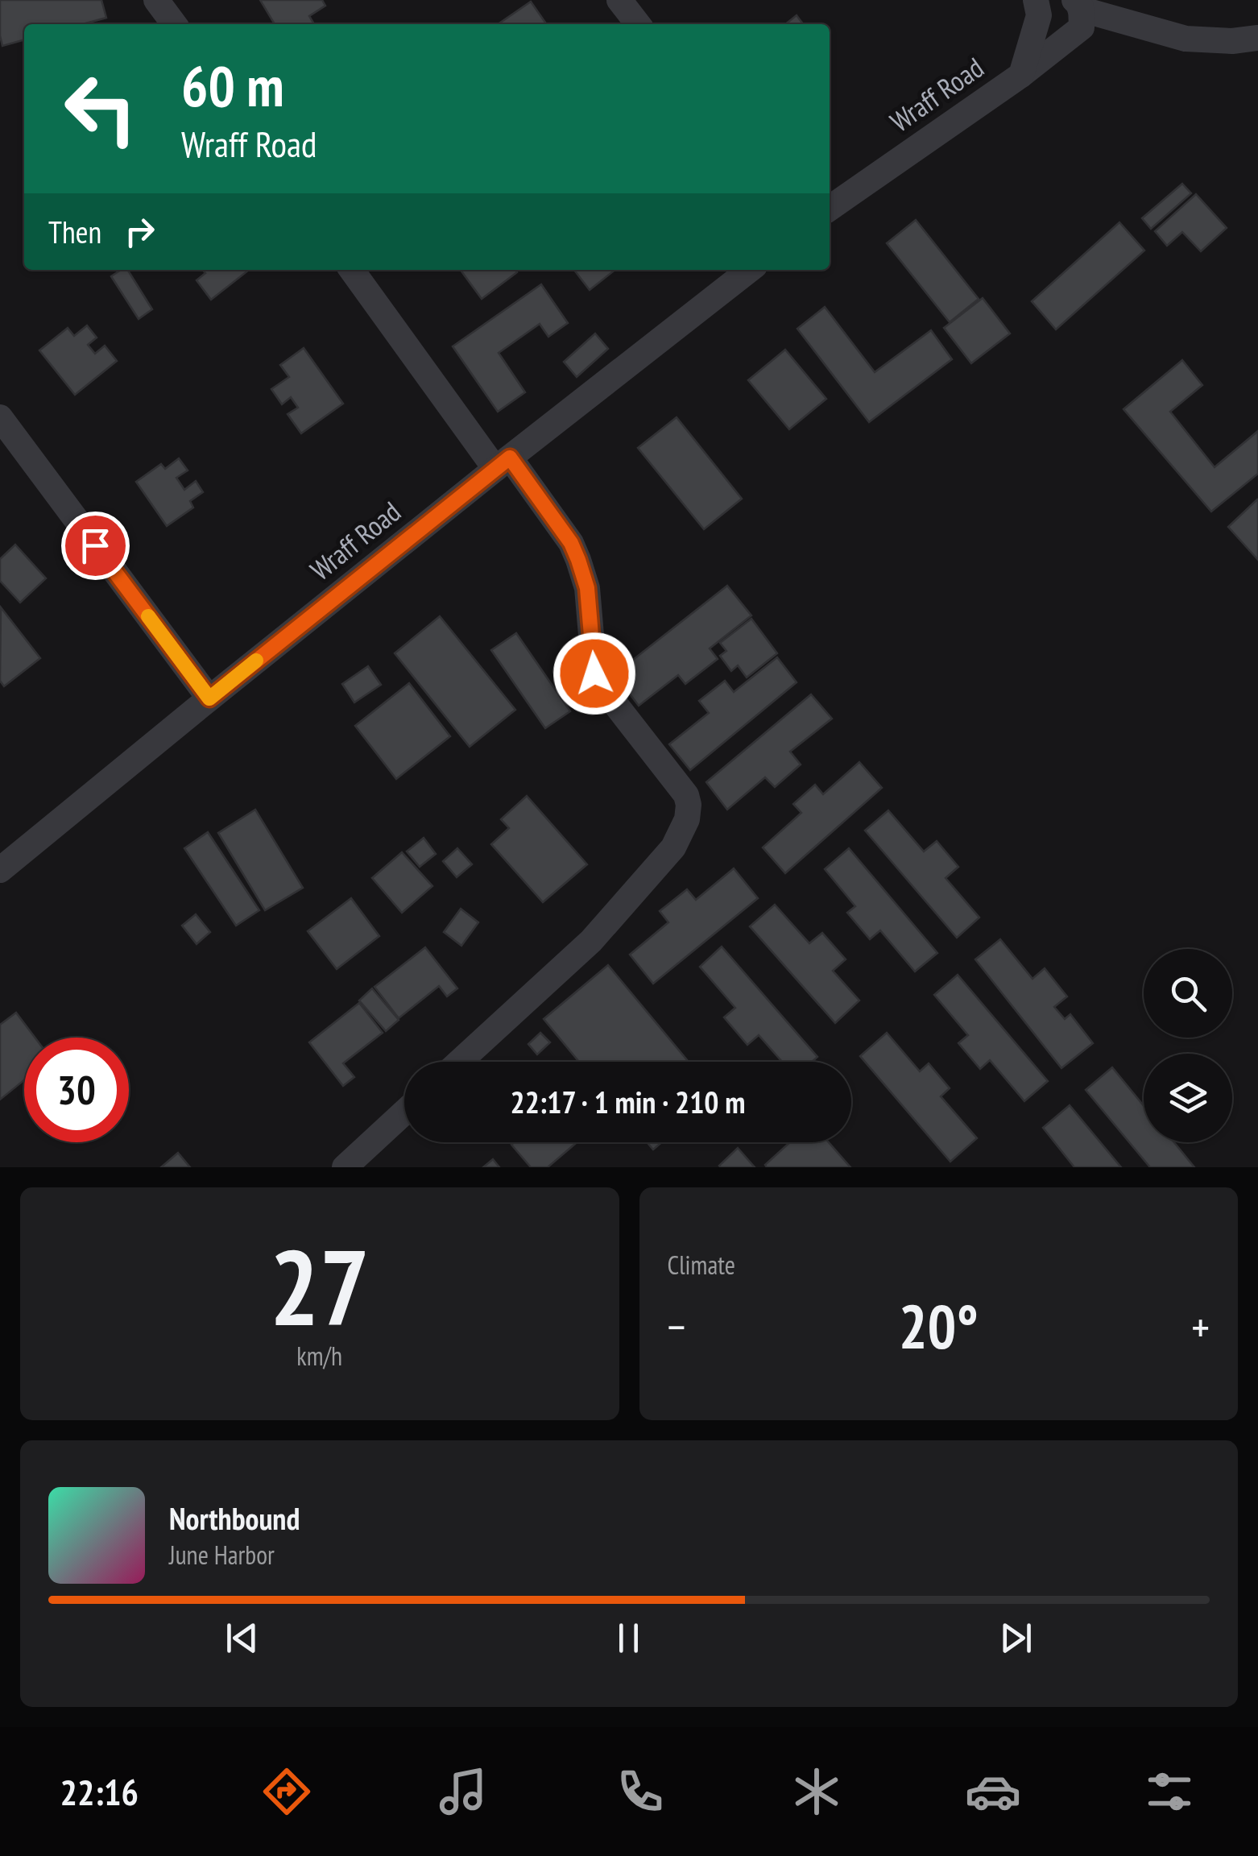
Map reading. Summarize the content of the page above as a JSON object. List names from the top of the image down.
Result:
{
  "streets": {
    "street": ["Wraff Road"]
  },
  "page": {
    "turn": ["60 m", "Wraff Road"],
    "then": "Then",
    "limit": "30",
    "trip": "22:17 · 1 min · 210 m",
    "tile": [
      ["27", "km/h"],
      "Climate"
    ],
    "heat": ["−", "20°", "+"],
    "song": ["Northbound", "June Harbor"],
    "tabs": "22:16"
  }
}
